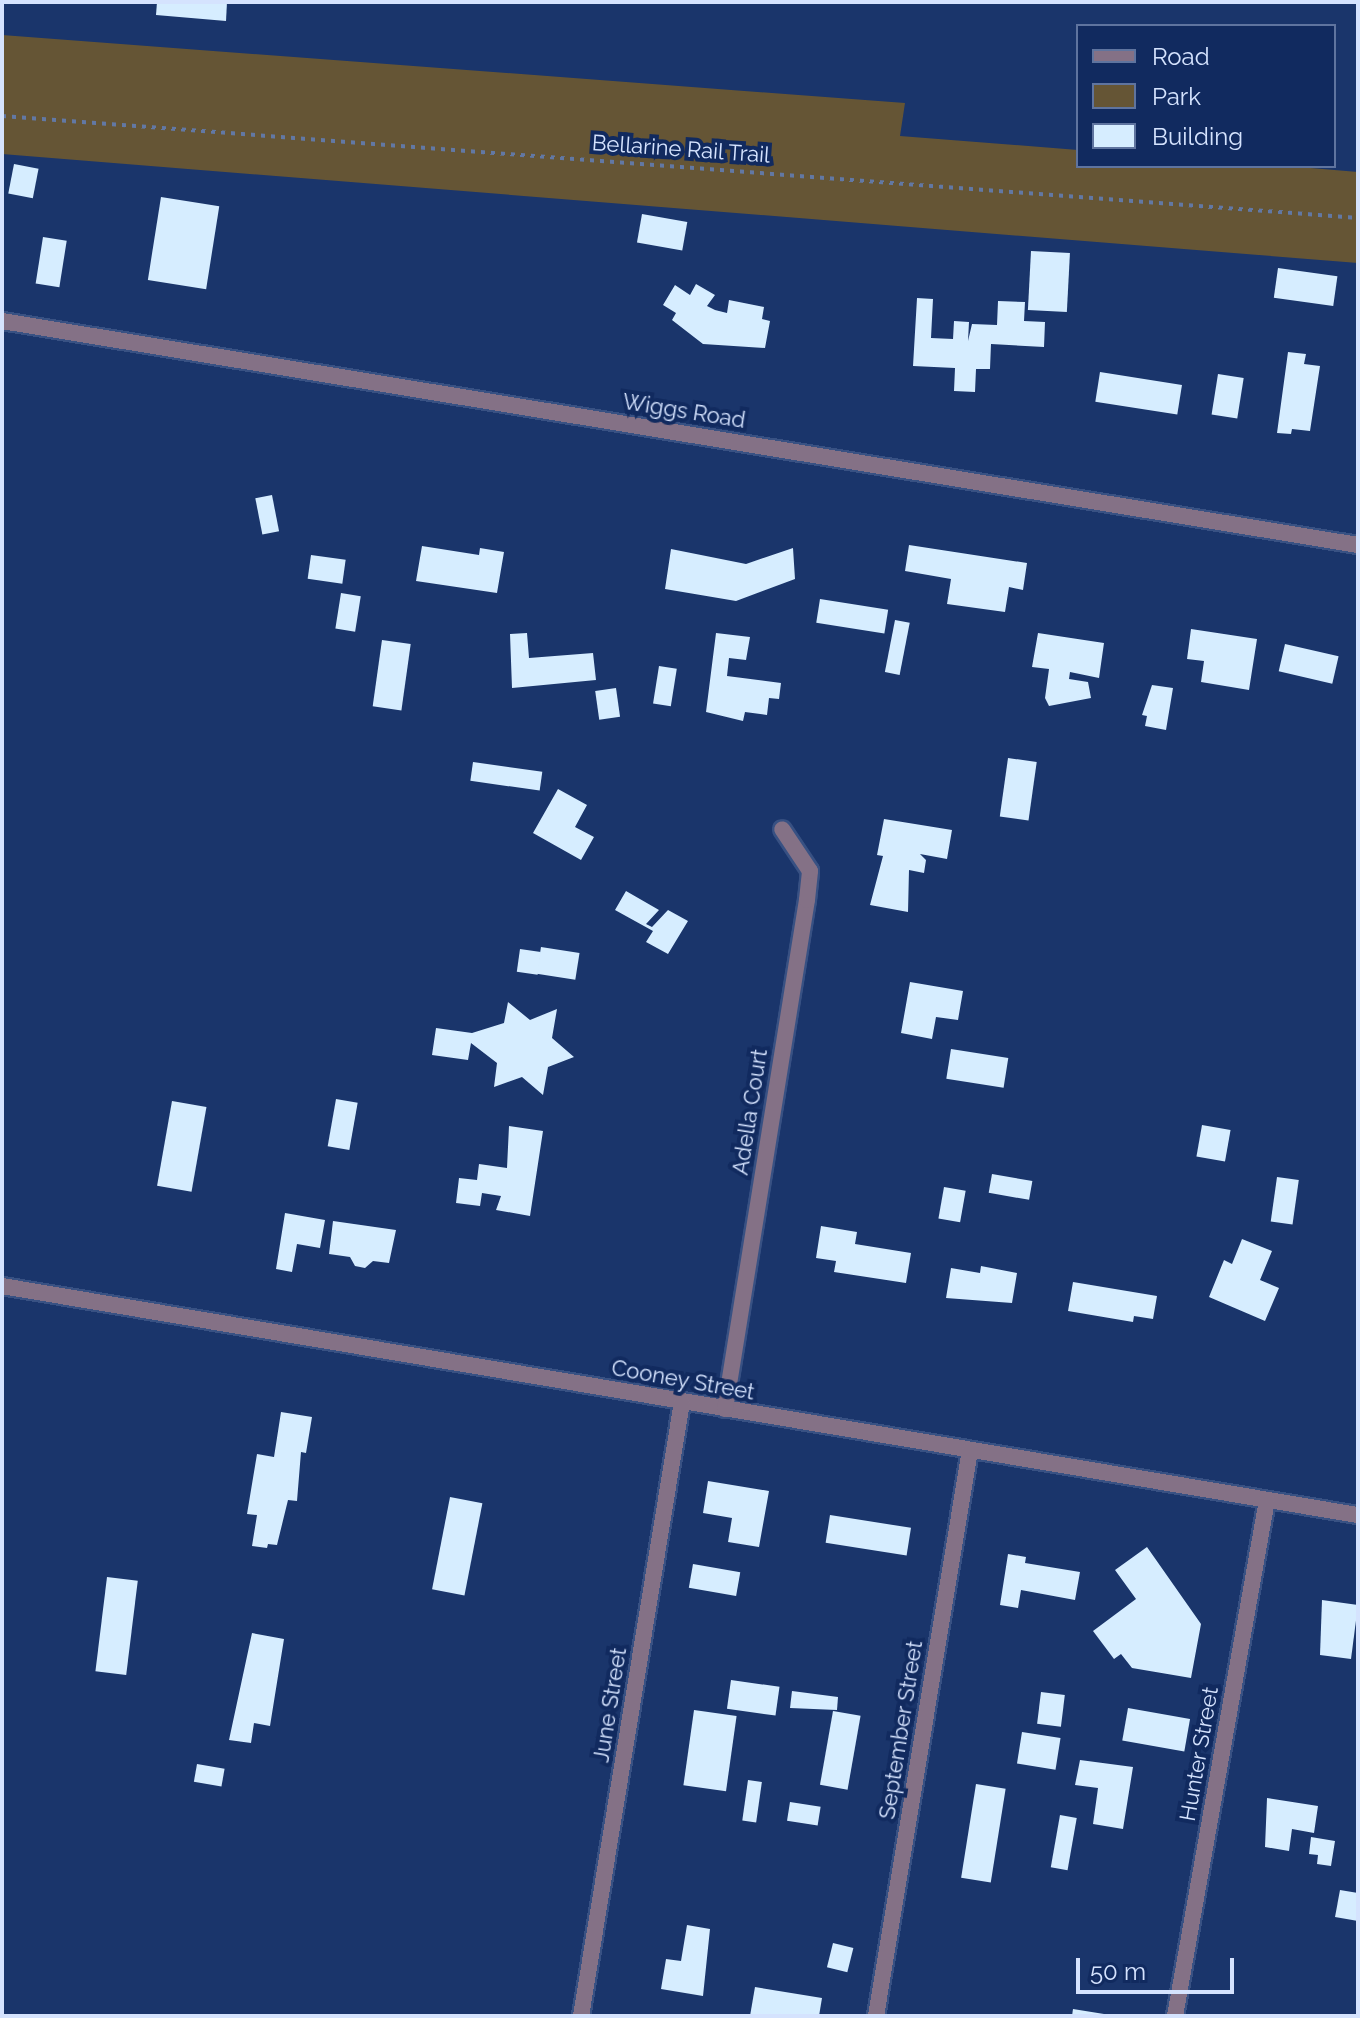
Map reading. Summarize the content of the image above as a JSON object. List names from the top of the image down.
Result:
{
  "streets": {
    "street": [
      "Wiggs Road",
      "Adella Court",
      "Cooney Street",
      "June Street",
      "September Street",
      "Hunter Street"
    ],
    "path": ["Bellarine Rail Trail"]
  },
  "crossings": [
    ["Adella Court", "Cooney Street"],
    ["Cooney Street", "June Street"],
    ["Cooney Street", "September Street"],
    ["Cooney Street", "Hunter Street"]
  ],
  "legend": ["Road", "Park", "Building"],
  "scale_bar": "50 m"
}
